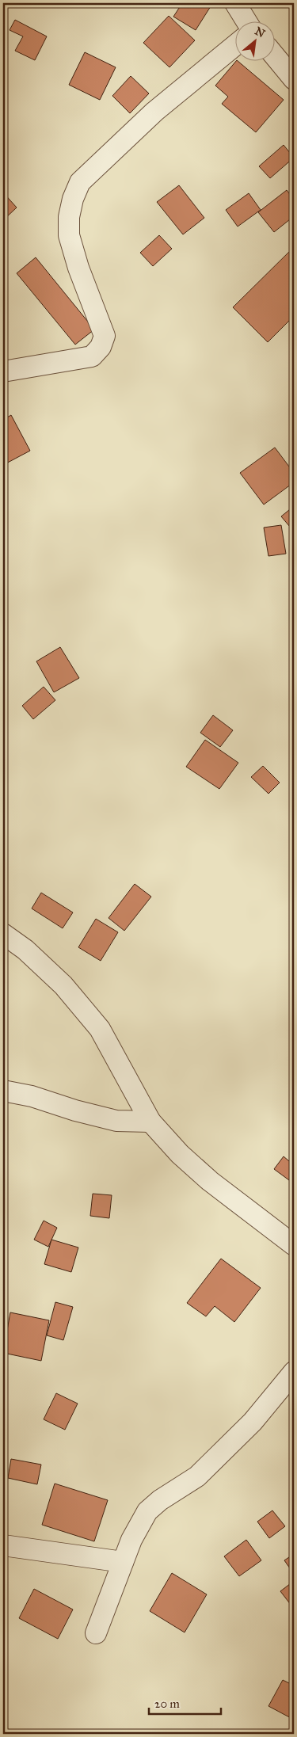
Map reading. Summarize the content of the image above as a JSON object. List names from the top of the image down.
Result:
{
  "scale_bar": "20 m",
  "north": "top right"
}
